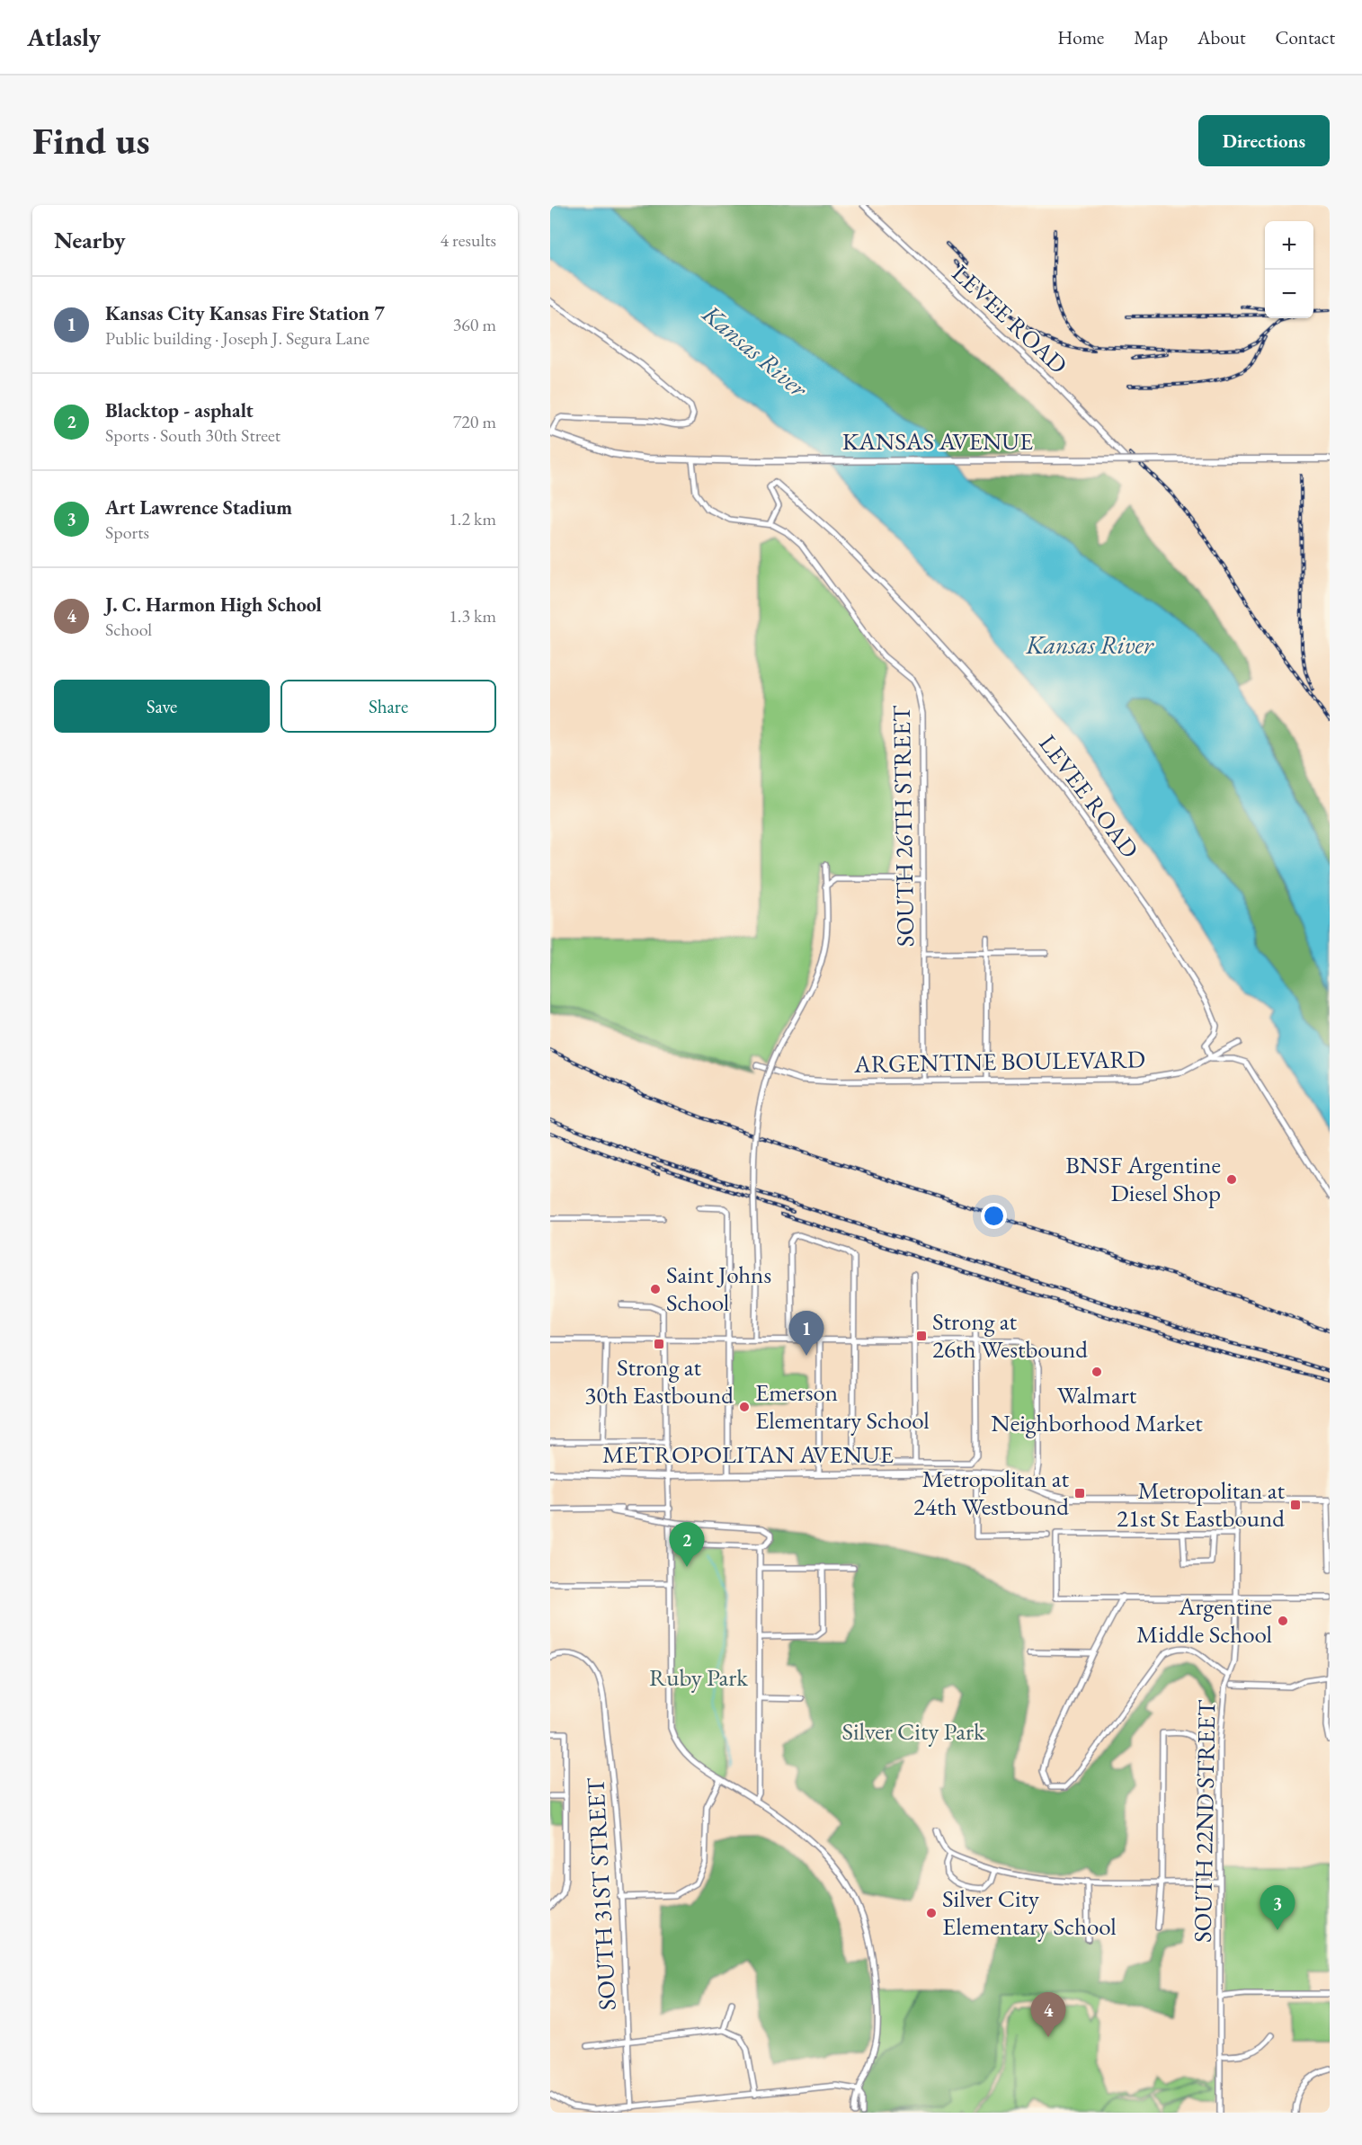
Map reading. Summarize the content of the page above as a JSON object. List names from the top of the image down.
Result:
{
  "streets": {
    "main road": ["KANSAS AVENUE", "METROPOLITAN AVENUE"],
    "street": [
      "LEVEE ROAD",
      "SOUTH 26TH STREET",
      "ARGENTINE BOULEVARD",
      "SOUTH 22ND STREET",
      "SOUTH 31ST STREET"
    ]
  },
  "crossings": [
    ["LEVEE ROAD", "SOUTH 26TH STREET"],
    ["LEVEE ROAD", "ARGENTINE BOULEVARD"],
    ["KANSAS AVENUE", "SOUTH 26TH STREET"],
    ["SOUTH 26TH STREET", "ARGENTINE BOULEVARD"],
    ["METROPOLITAN AVENUE", "SOUTH 22ND STREET"]
  ],
  "water": ["Kansas River"],
  "parks": ["Ruby Park", "Silver City Park"],
  "places": {
    "other": [
      "BNSF Argentine Diesel Shop",
      "Saint Johns School",
      "Walmart Neighborhood Market",
      "Emerson Elementary School",
      "Argentine Middle School",
      "Silver City Elementary School"
    ],
    "transit": [
      "Strong at 26th Westbound",
      "Strong at 30th Eastbound",
      "Metropolitan at 24th Westbound",
      "Metropolitan at 21st St Eastbound"
    ]
  },
  "page": {
    "header": "Atlasly",
    "nav": [
      "Home",
      "Map",
      "About",
      "Contact"
    ],
    "buttons": [
      "Directions",
      ["Save", "Share"]
    ],
    "title": "Find us",
    "heading": ["Nearby", "4 results"],
    "map_buttons": ["+", "−"],
    "list": [
      {
        "mark": "1",
        "name": "Kansas City Kansas Fire Station 7",
        "note": "Public building · Joseph J. Segura Lane",
        "value": "360 m"
      },
      {
        "mark": "2",
        "name": "Blacktop - asphalt",
        "note": "Sports · South 30th Street",
        "value": "720 m"
      },
      {
        "mark": "3",
        "name": "Art Lawrence Stadium",
        "note": "Sports",
        "value": "1.2 km"
      },
      {
        "mark": "4",
        "name": "J. C. Harmon High School",
        "note": "School",
        "value": "1.3 km"
      }
    ],
    "pins": [
      "1",
      "2",
      "3",
      "4"
    ]
  }
}
